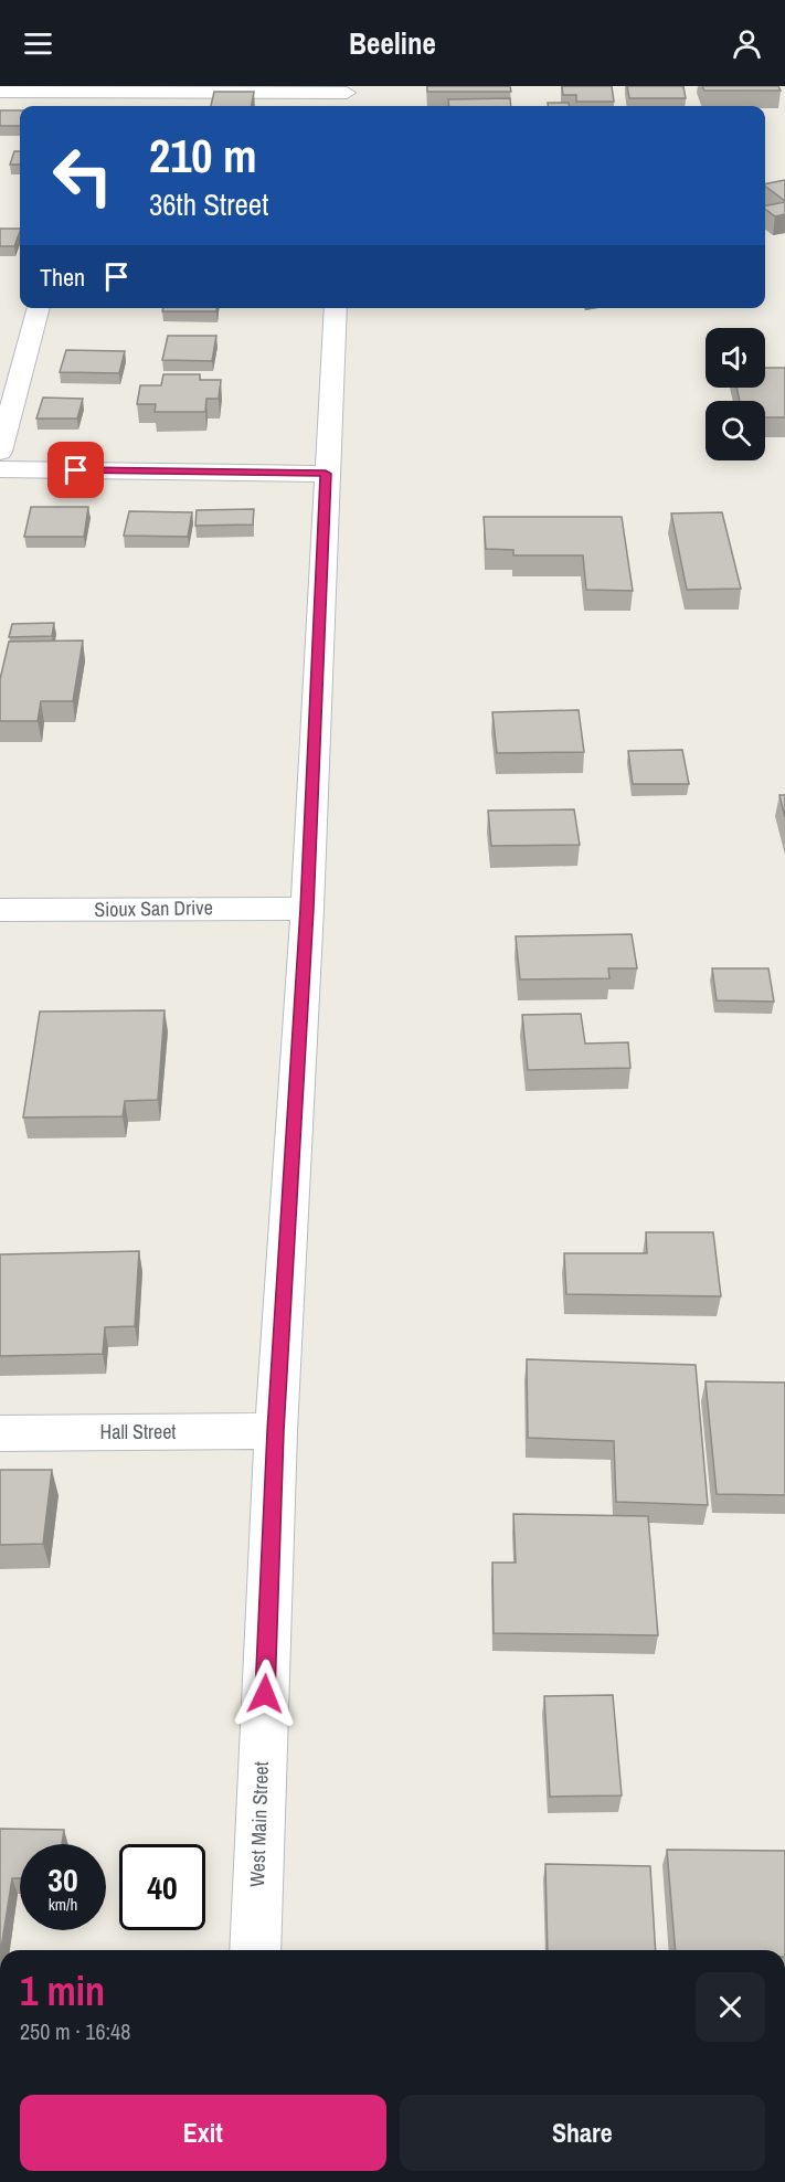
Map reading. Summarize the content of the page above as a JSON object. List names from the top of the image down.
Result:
{
  "streets": {
    "street": ["Sioux San Drive", "Hall Street", "West Main Street"]
  },
  "crossings": [
    ["Sioux San Drive", "West Main Street"],
    ["Hall Street", "West Main Street"]
  ],
  "page": {
    "header": "Beeline",
    "turn": ["210 m", "36th Street"],
    "then": "Then",
    "speed": "30 km/h",
    "limit": "40",
    "heading": ["1 min", "250 m · 16:48"],
    "buttons": ["Exit", "Share"]
  }
}
